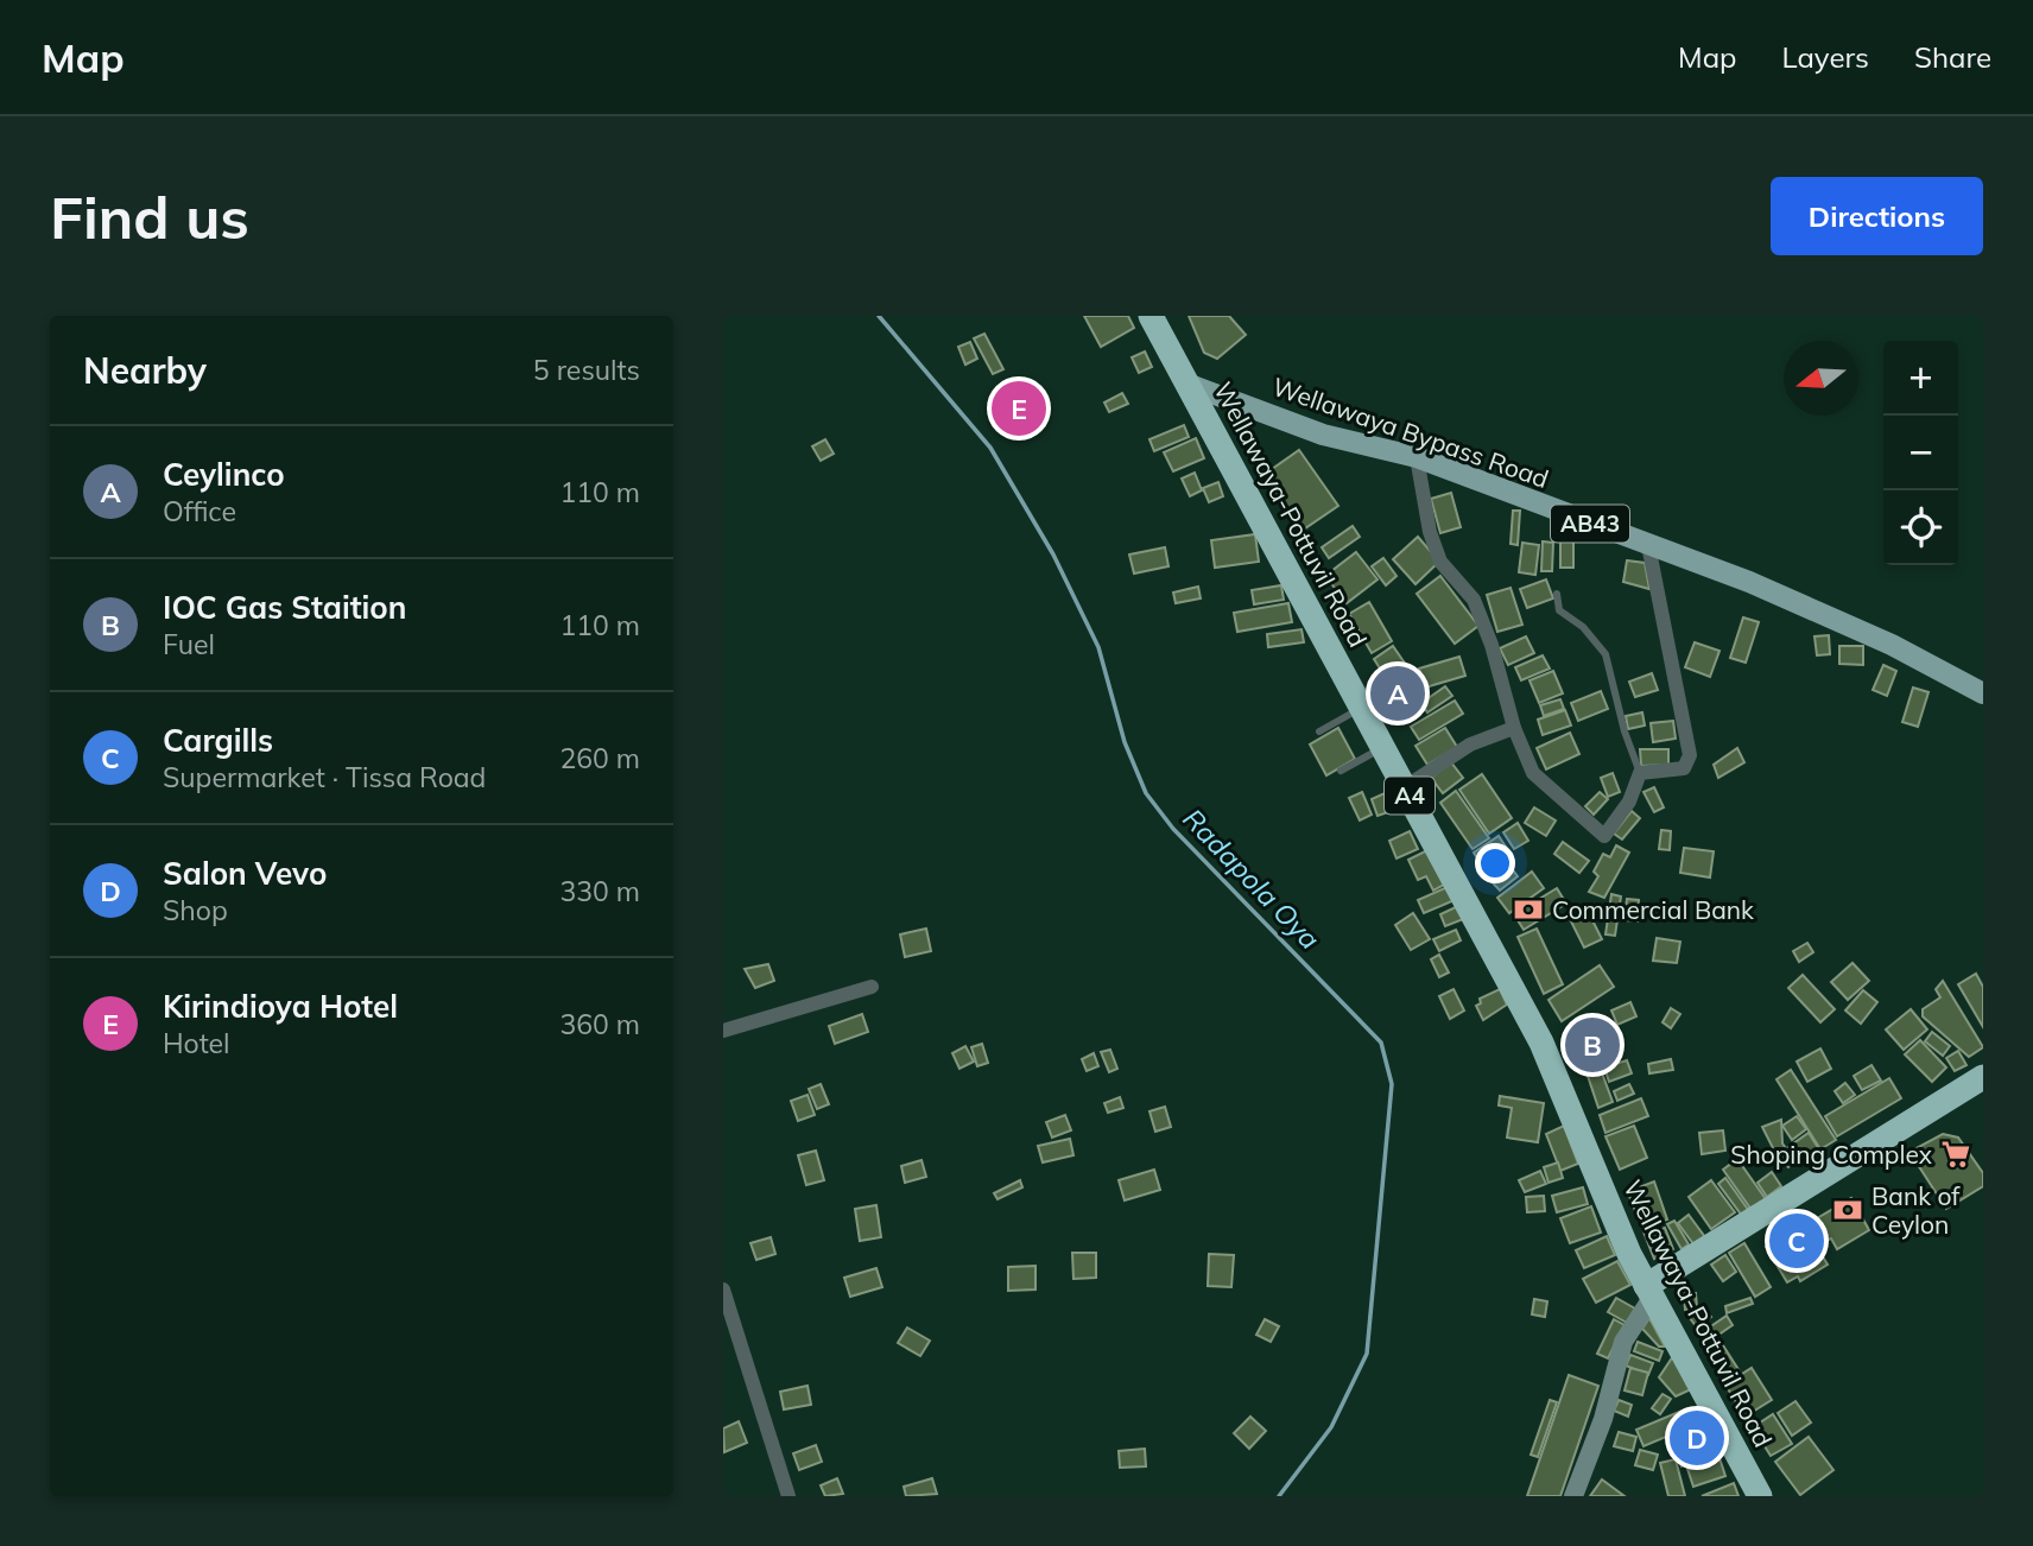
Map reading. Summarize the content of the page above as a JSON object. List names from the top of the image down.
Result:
{
  "streets": {
    "highway": ["Wellawaya-Pottuvil Road", "A4"],
    "main road": ["Wellawaya Bypass Road", "AB43"]
  },
  "crossings": [
    ["Wellawaya Bypass Road", "Wellawaya-Pottuvil Road"]
  ],
  "water": ["Radapola Oya"],
  "places": {
    "bank": ["Commercial Bank", "Bank of Ceylon"],
    "supermarket": ["Shoping Complex"]
  },
  "north": "left",
  "page": {
    "header": "Map",
    "nav": ["Map", "Layers", "Share"],
    "buttons": "Directions",
    "title": "Find us",
    "heading": ["Nearby", "5 results"],
    "map_buttons": ["+", "−"],
    "pins": [
      "E",
      "A",
      "B",
      "C",
      "D"
    ],
    "list": [
      {
        "mark": "A",
        "name": "Ceylinco",
        "note": "Office",
        "value": "110 m"
      },
      {
        "mark": "B",
        "name": "IOC Gas Staition",
        "note": "Fuel",
        "value": "110 m"
      },
      {
        "mark": "C",
        "name": "Cargills",
        "note": "Supermarket · Tissa Road",
        "value": "260 m"
      },
      {
        "mark": "D",
        "name": "Salon Vevo",
        "note": "Shop",
        "value": "330 m"
      },
      {
        "mark": "E",
        "name": "Kirindioya Hotel",
        "note": "Hotel",
        "value": "360 m"
      }
    ]
  }
}
